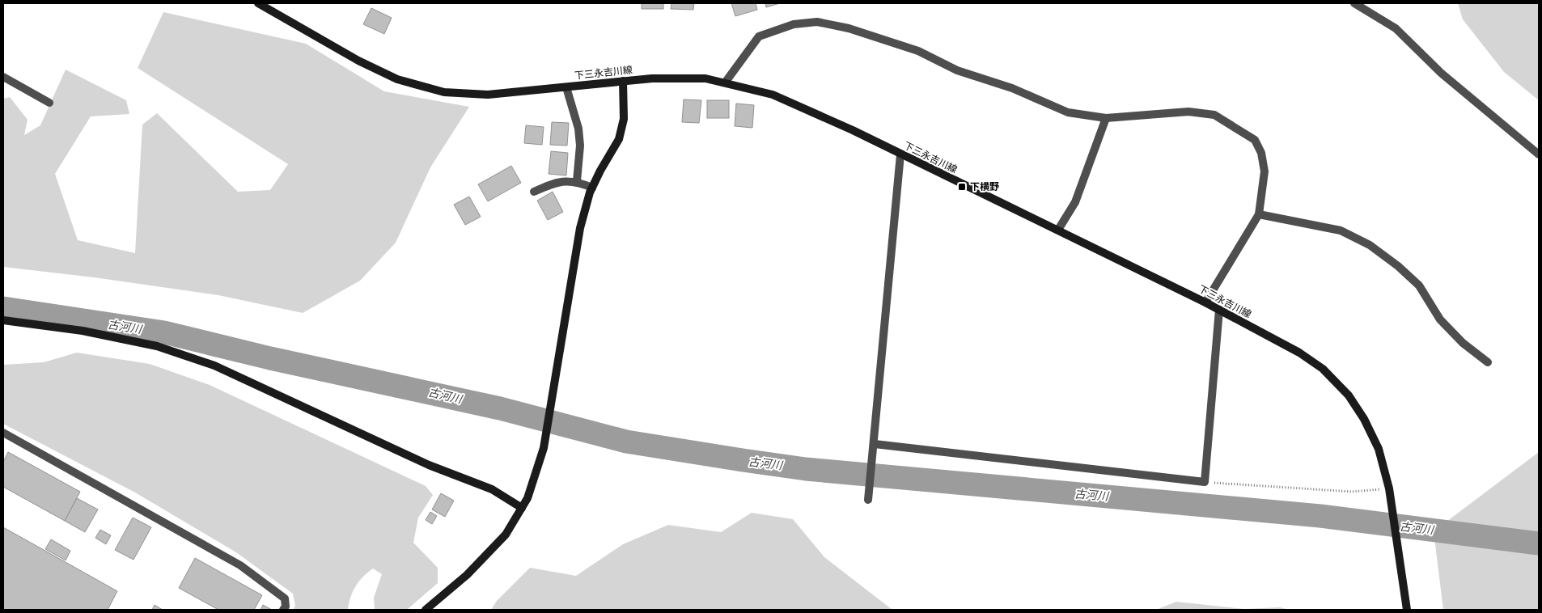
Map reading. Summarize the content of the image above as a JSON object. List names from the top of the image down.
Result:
{
  "streets": {
    "main road": ["下三永吉川線"]
  },
  "water": ["古河川"],
  "places": {
    "transit": ["下横野"]
  }
}
